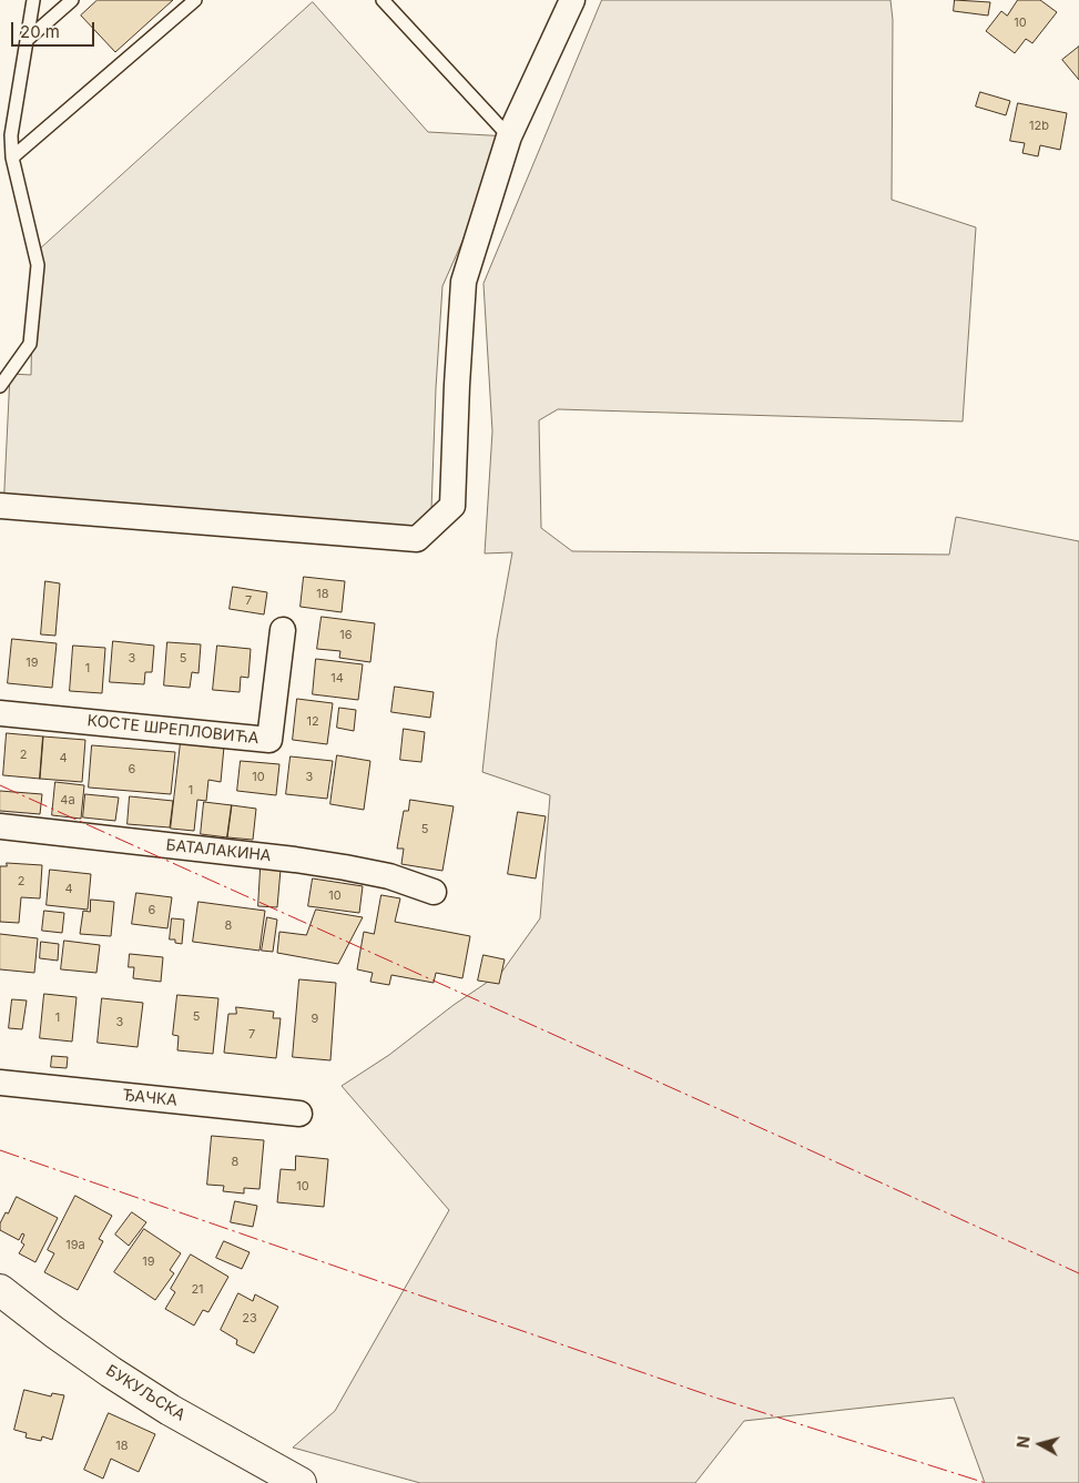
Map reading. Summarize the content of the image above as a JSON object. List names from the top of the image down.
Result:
{
  "streets": {
    "main road": ["БУКУЉСКА"],
    "street": ["КОСТЕ ШРЕПЛОВИЋА", "БАТАЛАКИНА", "ЂАЧКА"]
  },
  "house_numbers": [
    "10",
    "12b",
    "18",
    "7",
    "16",
    "3",
    "5",
    "19",
    "1",
    "14",
    "12",
    "2",
    "4",
    "6",
    "10",
    "3",
    "1",
    "4a",
    "5",
    "2",
    "4",
    "10",
    "6",
    "8",
    "5",
    "1",
    "9",
    "3",
    "7",
    "8",
    "10",
    "19a",
    "19",
    "21",
    "23",
    "18"
  ],
  "scale_bar": "20 m",
  "north": "left"
}
